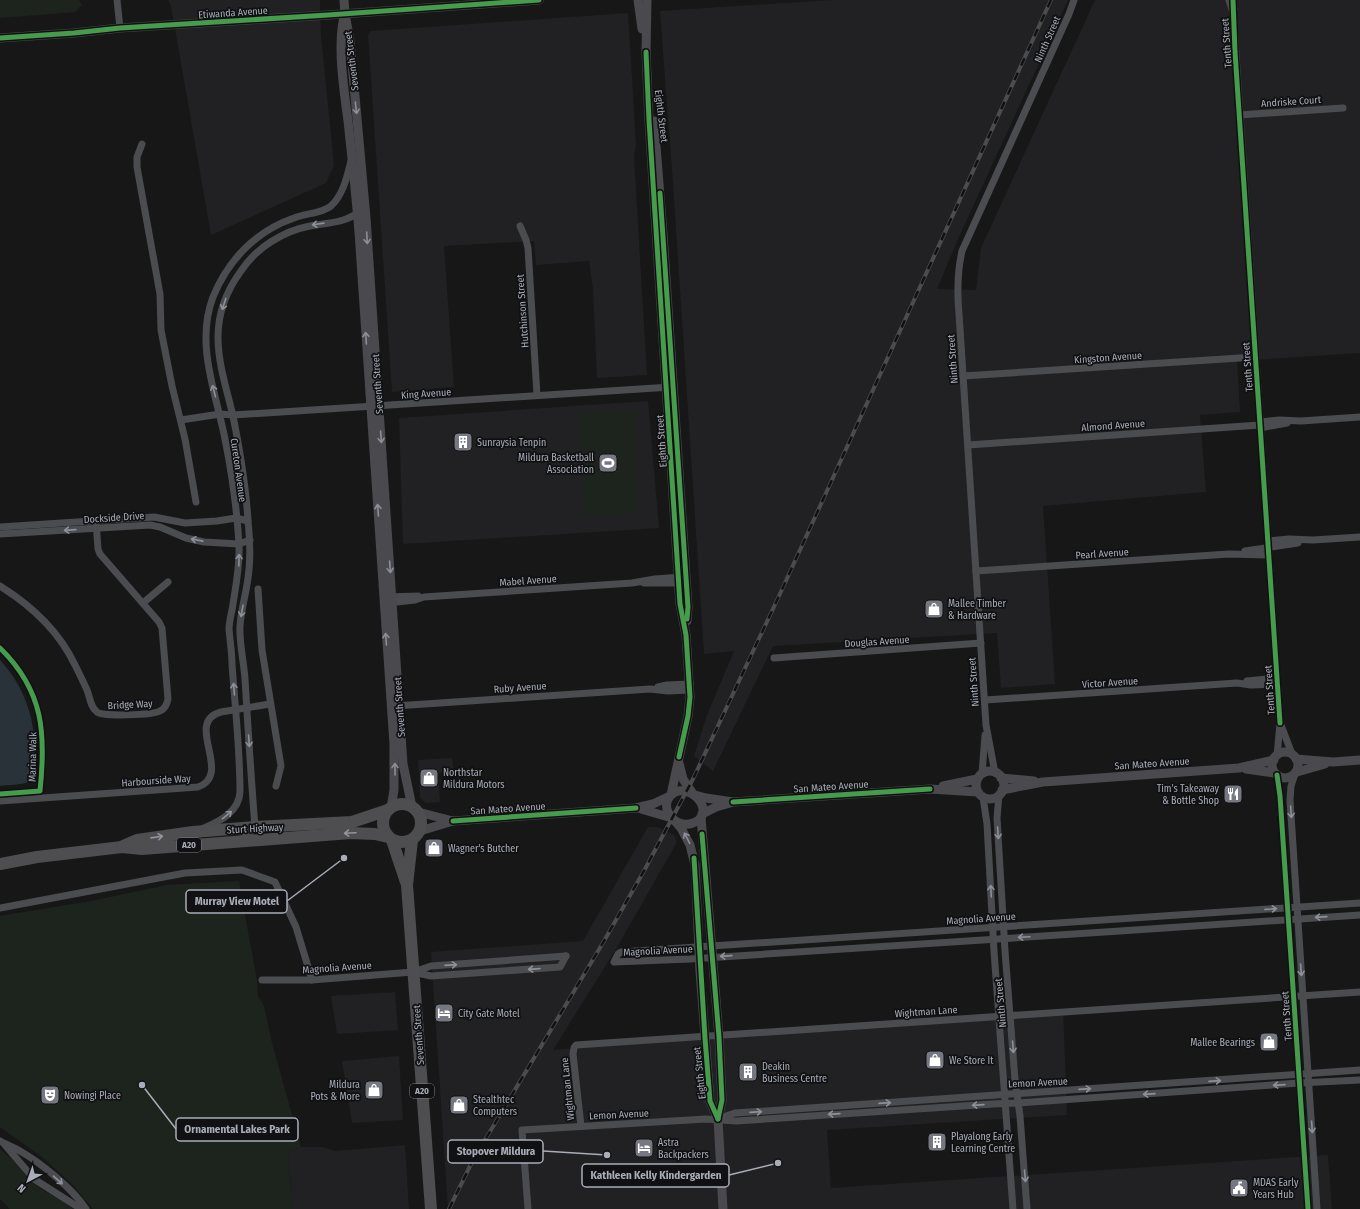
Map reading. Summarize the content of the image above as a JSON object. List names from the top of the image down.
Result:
{
  "streets": {
    "highway": ["Seventh Street", "Sturt Highway", "A20"],
    "street": [
      "Etiwanda Avenue",
      "Ninth Street",
      "Tenth Street",
      "Andriske Court",
      "Eighth Street",
      "Hutchinson Street",
      "Kingston Avenue",
      "King Avenue",
      "Almond Avenue",
      "Cureton Avenue",
      "Dockside Drive",
      "Pearl Avenue",
      "Mabel Avenue",
      "Douglas Avenue",
      "Victor Avenue",
      "Ruby Avenue",
      "Bridge Way",
      "San Mateo Avenue",
      "Harbourside Way",
      "Magnolia Avenue",
      "Wightman Lane",
      "Lemon Avenue"
    ],
    "cycle path": ["Marina Walk"]
  },
  "crossings": [
    ["Etiwanda Avenue", "Seventh Street"],
    ["Ninth Street", "Kingston Avenue"],
    ["Ninth Street", "Almond Avenue"],
    ["Ninth Street", "Pearl Avenue"],
    ["Ninth Street", "Douglas Avenue"],
    ["Ninth Street", "Victor Avenue"],
    ["Ninth Street", "San Mateo Avenue"],
    ["Ninth Street", "Magnolia Avenue"],
    ["Ninth Street", "Wightman Lane"],
    ["Ninth Street", "Lemon Avenue"],
    ["Tenth Street", "Andriske Court"],
    ["Tenth Street", "Kingston Avenue"],
    ["Tenth Street", "Almond Avenue"],
    ["Tenth Street", "Pearl Avenue"],
    ["Tenth Street", "Victor Avenue"],
    ["Tenth Street", "San Mateo Avenue"],
    ["Tenth Street", "Magnolia Avenue"],
    ["Tenth Street", "Wightman Lane"],
    ["Tenth Street", "Lemon Avenue"],
    ["Seventh Street", "King Avenue"],
    ["Seventh Street", "Cureton Avenue"],
    ["Seventh Street", "Mabel Avenue"],
    ["Seventh Street", "Ruby Avenue"],
    ["Seventh Street", "San Mateo Avenue"],
    ["Seventh Street", "Sturt Highway"],
    ["Seventh Street", "A20"],
    ["Seventh Street", "Magnolia Avenue"],
    ["Eighth Street", "King Avenue"],
    ["Eighth Street", "Mabel Avenue"],
    ["Eighth Street", "Ruby Avenue"],
    ["Eighth Street", "San Mateo Avenue"],
    ["Eighth Street", "Magnolia Avenue"],
    ["Eighth Street", "Wightman Lane"],
    ["Eighth Street", "Lemon Avenue"],
    ["Hutchinson Street", "King Avenue"],
    ["King Avenue", "Cureton Avenue"],
    ["Cureton Avenue", "Dockside Drive"],
    ["Cureton Avenue", "Harbourside Way"],
    ["Cureton Avenue", "Sturt Highway"],
    ["Dockside Drive", "Bridge Way"],
    ["San Mateo Avenue", "Sturt Highway"],
    ["San Mateo Avenue", "A20"],
    ["Sturt Highway", "A20"],
    ["Wightman Lane", "Lemon Avenue"]
  ],
  "places": {
    "building": ["Sunraysia Tenpin", "Deakin Business Centre", "Playalong Early Learning Centre"],
    "sports": ["Mildura Basketball Association"],
    "shop": [
      "Mallee Timber & Hardware",
      "Northstar Mildura Motors",
      "Wagner's Butcher",
      "Mallee Bearings",
      "We Store It",
      "Mildura Pots & More",
      "Stealthtec Computers"
    ],
    "restaurant": ["Tim’s Takeaway & Bottle Shop"],
    "other": [
      "Murray View Motel",
      "Ornamental Lakes Park",
      "Stopover Mildura",
      "Kathleen Kelly Kindergarden"
    ],
    "hotel": ["City Gate Motel", "Astra Backpackers"],
    "theatre": ["Nowingi Place"],
    "public building": ["MDAS Early Years Hub"]
  },
  "north": "bottom left"
}
